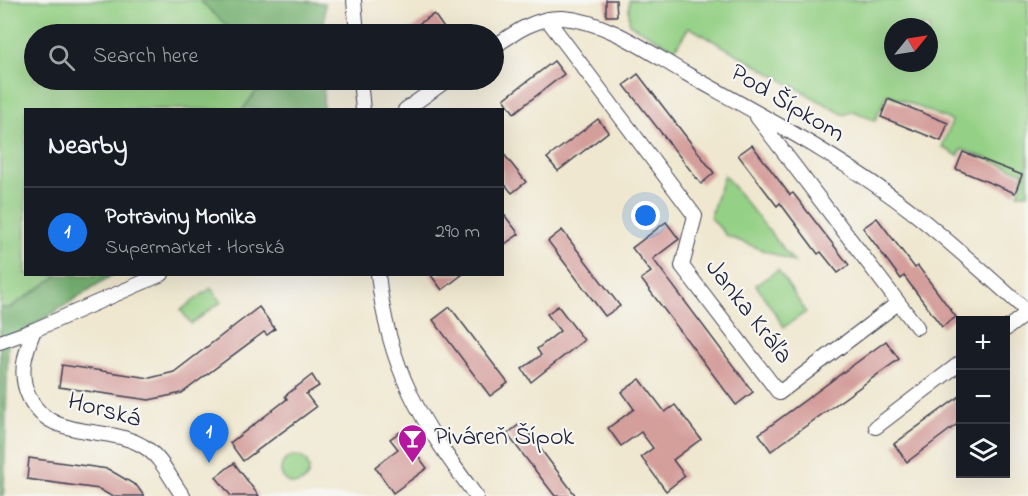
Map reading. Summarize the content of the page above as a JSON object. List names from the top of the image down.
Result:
{
  "streets": {
    "street": ["Pod Šípkom", "Janka Kráľa", "Horská"]
  },
  "crossings": [
    ["Pod Šípkom", "Janka Kráľa"]
  ],
  "places": {
    "bar": ["Piváreň Šípok"]
  },
  "north": "top right",
  "page": {
    "search": "Search here",
    "heading": "Nearby",
    "list": [
      {
        "mark": "1",
        "name": "Potraviny Monika",
        "note": "Supermarket · Horská",
        "value": "290 m"
      }
    ],
    "map_buttons": ["+", "−"],
    "pins": "1"
  }
}
